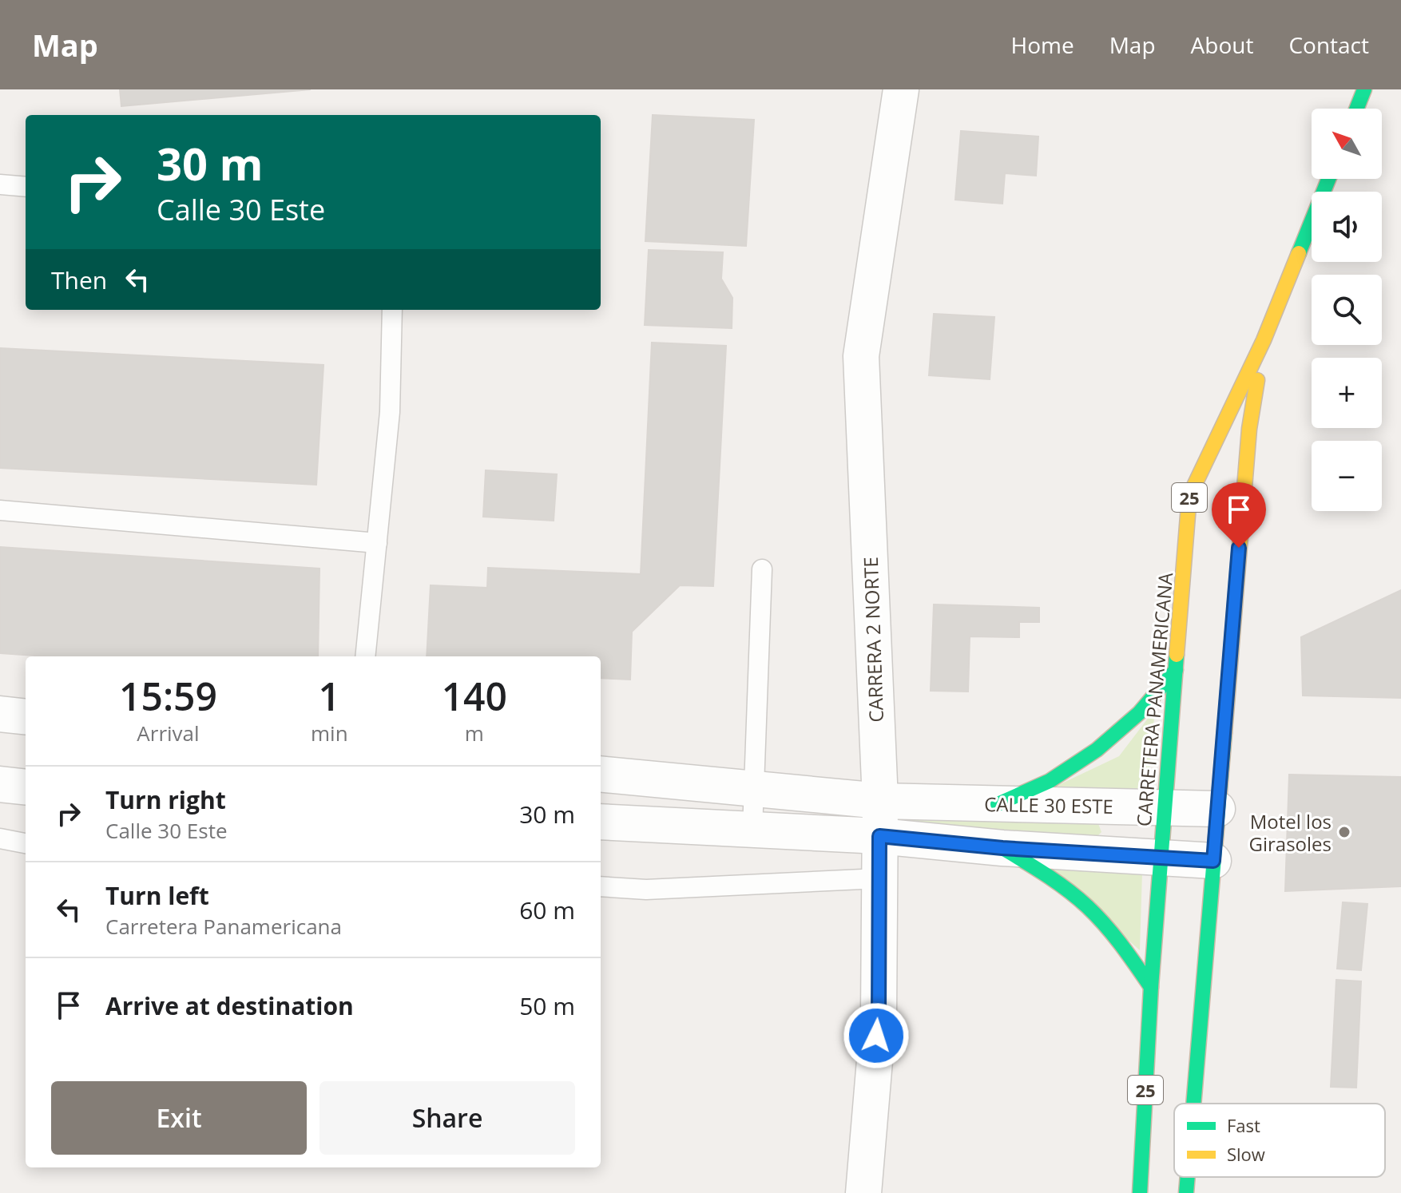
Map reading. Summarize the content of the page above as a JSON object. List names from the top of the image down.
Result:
{
  "streets": {
    "highway": ["25", "CARRETERA PANAMERICANA"],
    "street": ["CARRERA 2 NORTE", "CALLE 30 ESTE"]
  },
  "crossings": [
    ["CARRERA 2 NORTE", "CALLE 30 ESTE"],
    ["CARRETERA PANAMERICANA", "CALLE 30 ESTE"]
  ],
  "places": ["Motel los Girasoles"],
  "legend": ["Fast", "Slow"],
  "north": "top left",
  "page": {
    "header": "Map",
    "nav": [
      "Home",
      "Map",
      "About",
      "Contact"
    ],
    "map_buttons": ["+", "−"],
    "turn": ["30 m", "Calle 30 Este"],
    "then": "Then",
    "eta": [
      "15:59",
      "Arrival",
      "1",
      "min",
      "140",
      "m"
    ],
    "list": [
      {
        "name": "Turn right",
        "note": "Calle 30 Este",
        "value": "30 m"
      },
      {
        "name": "Turn left",
        "note": "Carretera Panamericana",
        "value": "60 m"
      },
      {
        "name": "Arrive at destination",
        "value": "50 m"
      }
    ],
    "buttons": ["Exit", "Share"]
  }
}
